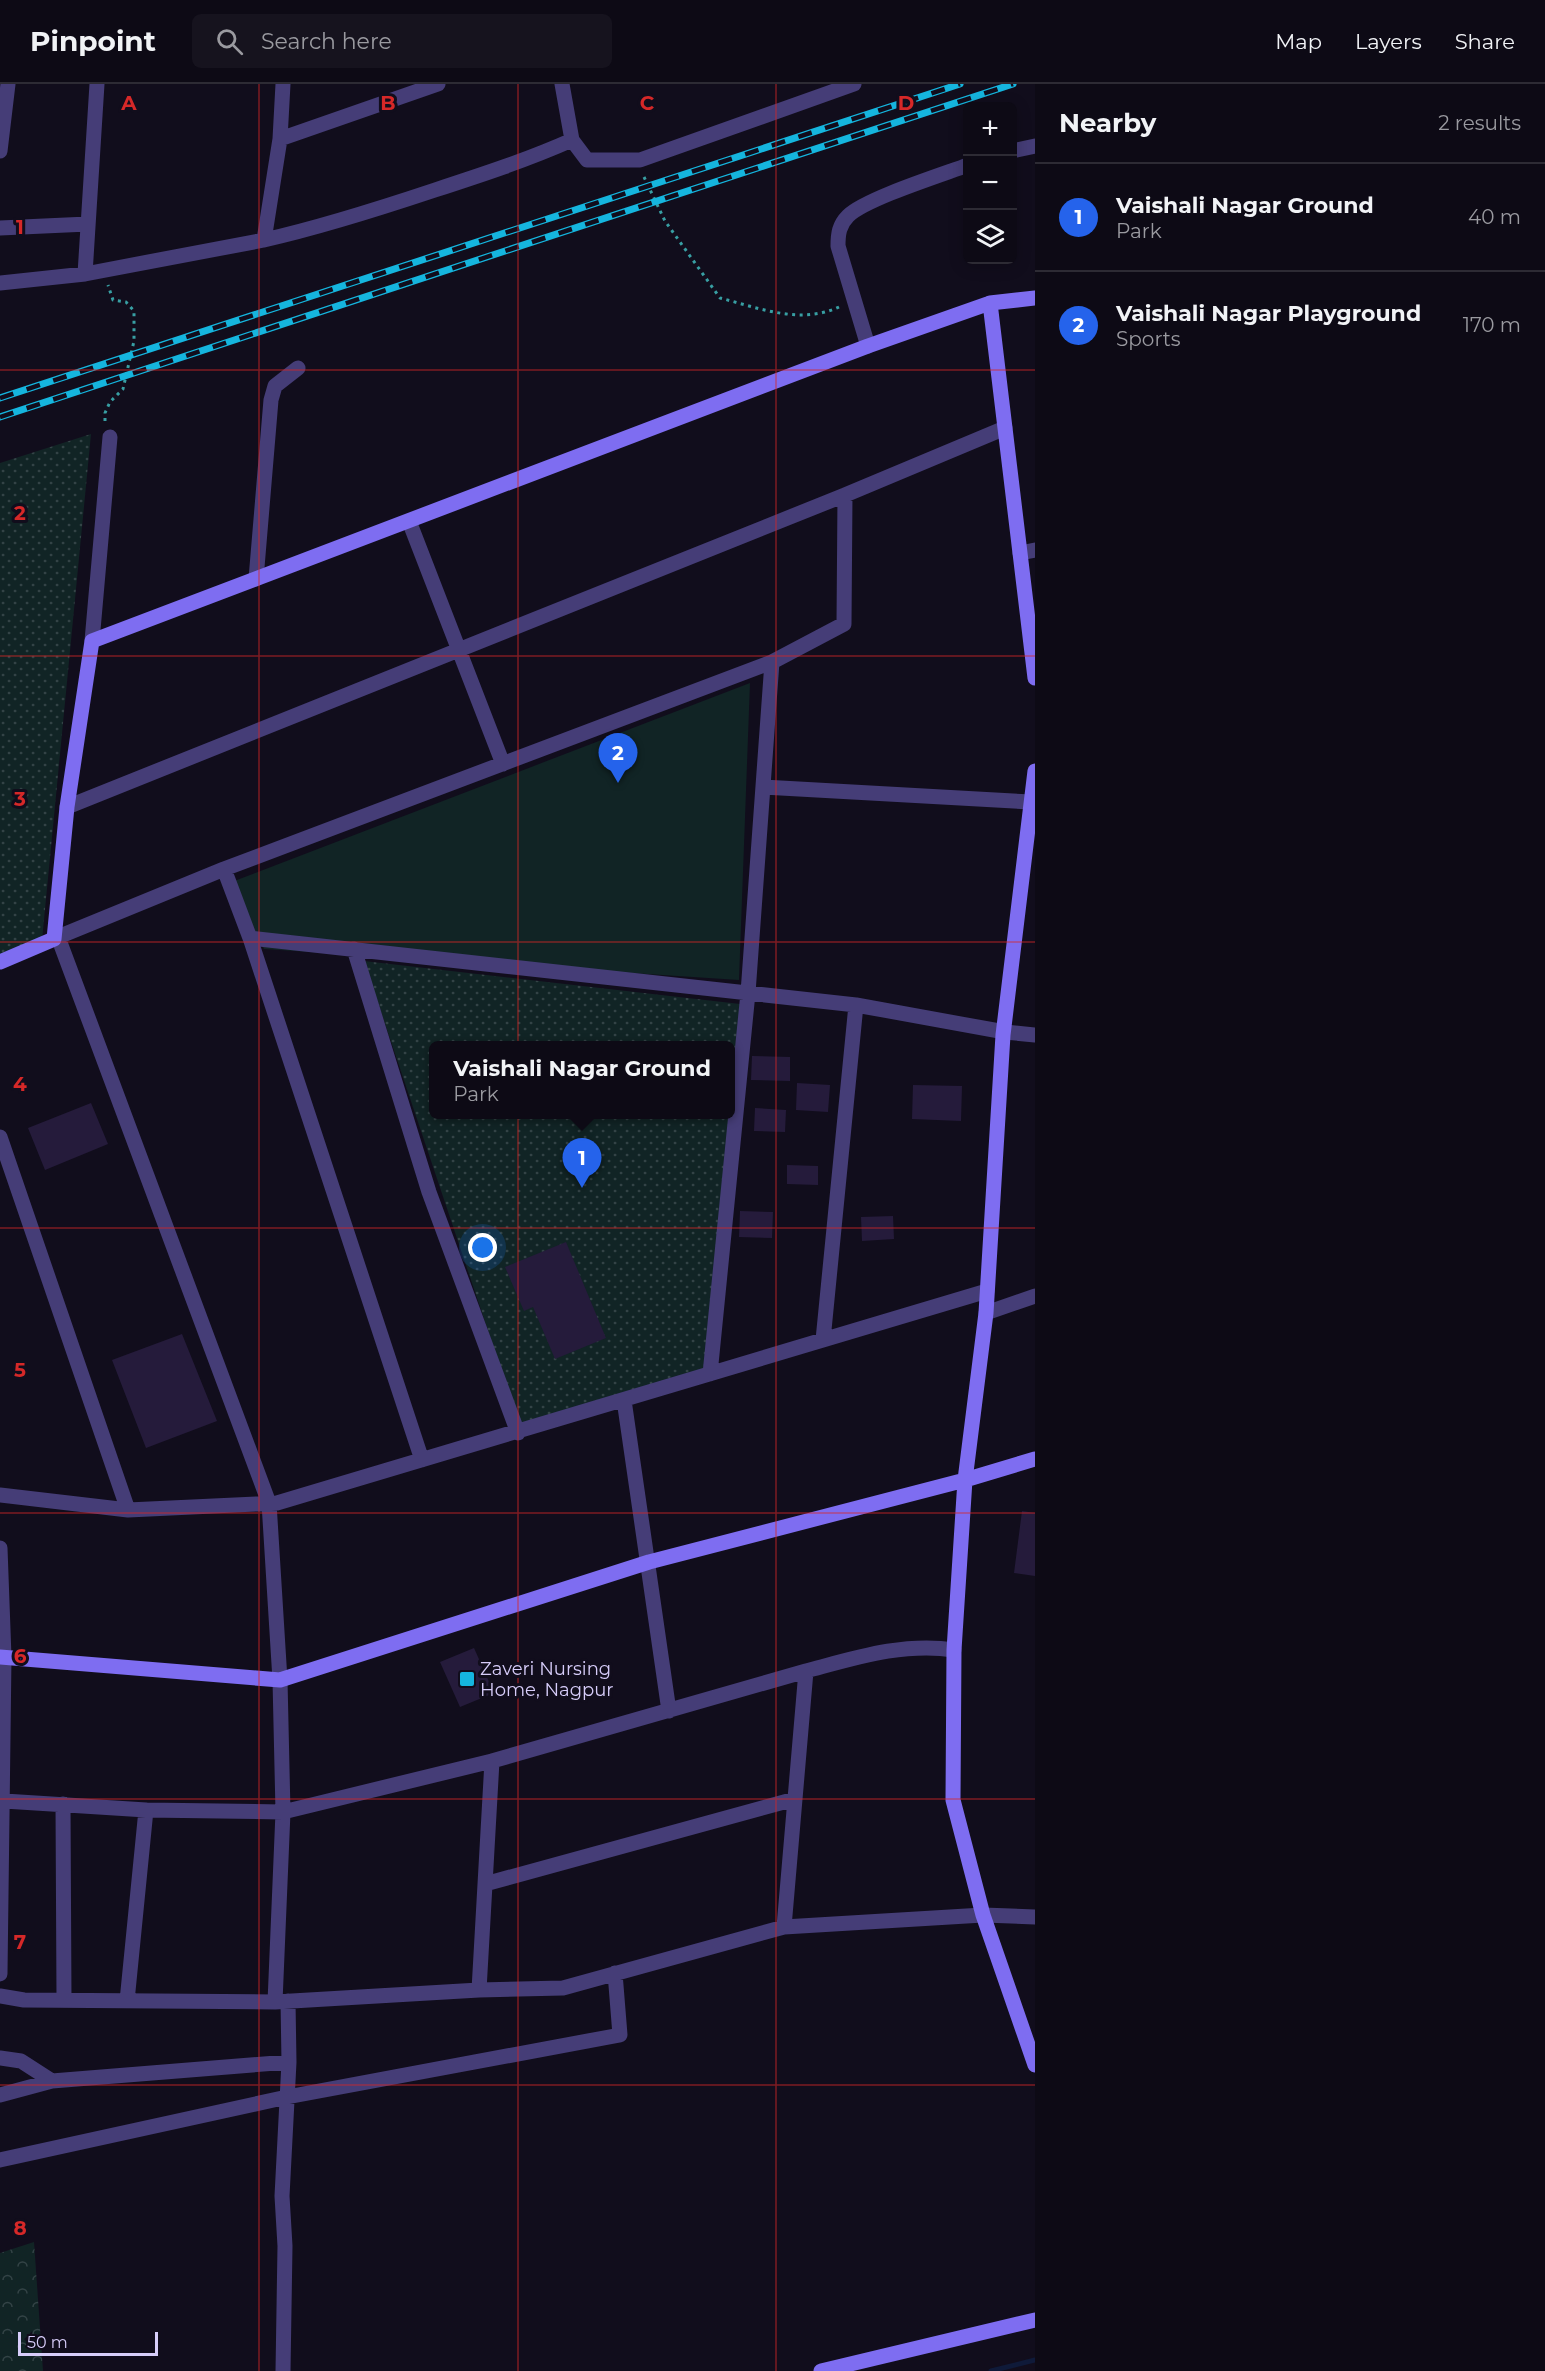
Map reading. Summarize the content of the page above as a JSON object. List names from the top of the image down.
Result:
{
  "places": {
    "transit": ["Zaveri Nursing Home, Nagpur"]
  },
  "scale_bar": "50 m",
  "page": {
    "header": "Pinpoint",
    "search": "Search here",
    "nav": ["Map", "Layers", "Share"],
    "heading": ["Nearby", "2 results"],
    "map_buttons": ["+", "−"],
    "list": [
      {
        "mark": "1",
        "name": "Vaishali Nagar Ground",
        "note": "Park",
        "value": "40 m"
      },
      {
        "mark": "2",
        "name": "Vaishali Nagar Playground",
        "note": "Sports",
        "value": "170 m"
      }
    ],
    "pins": ["2", "1"],
    "popup": ["Vaishali Nagar Ground", "Park"],
    "scale": "50 m"
  },
  "grid": {
    "columns": [
      "A",
      "B",
      "C",
      "D"
    ],
    "rows": [
      "1",
      "2",
      "3",
      "4",
      "5",
      "6",
      "7",
      "8"
    ]
  }
}
